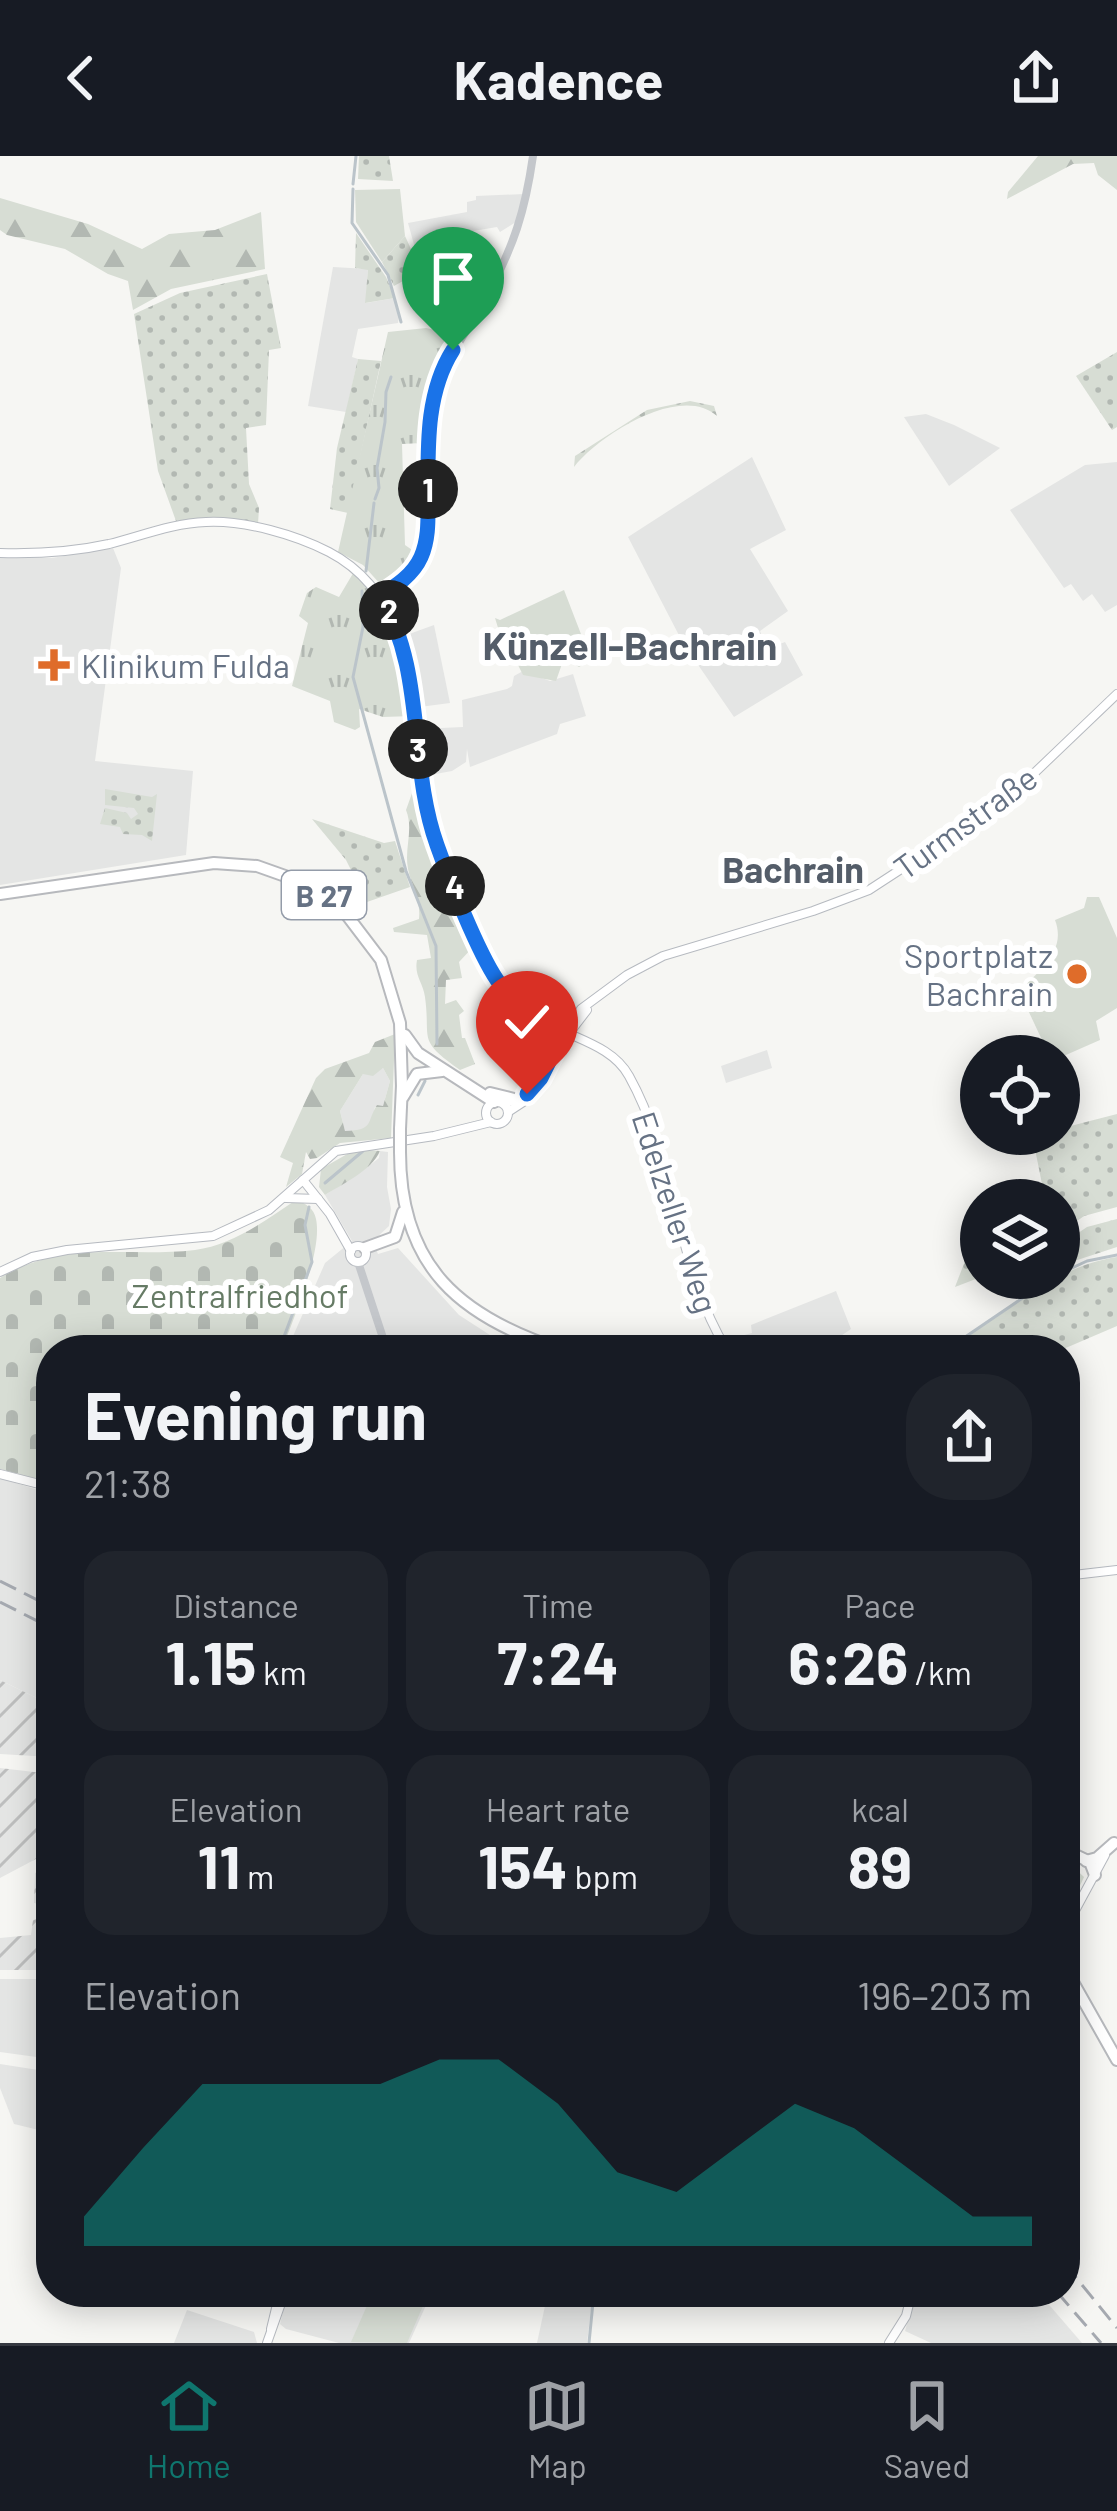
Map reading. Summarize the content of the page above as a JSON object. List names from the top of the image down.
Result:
{
  "streets": {
    "highway": ["B 27"],
    "main road": ["Turmstraße", "Edelzeller Weg"]
  },
  "crossings": [
    ["Turmstraße", "Edelzeller Weg"]
  ],
  "districts": ["Künzell-Bachrain", "Bachrain"],
  "parks": ["Zentralfriedhof"],
  "places": {
    "health": ["Klinikum Fulda"],
    "other": ["Sportplatz Bachrain"]
  },
  "page": {
    "header": "Kadence",
    "pins": [
      "1",
      "2",
      "3",
      "4"
    ],
    "heading": ["Evening run", "21:38"],
    "stats": [
      ["Distance", "1.15 km"],
      ["Time", "7:24"],
      ["Pace", "6:26 /km"],
      ["Elevation", "11 m"],
      ["Heart rate", "154 bpm"],
      ["kcal", "89"]
    ],
    "chart": ["Elevation", "196–203 m"],
    "tabs": ["Home", "Map", "Saved"]
  }
}
